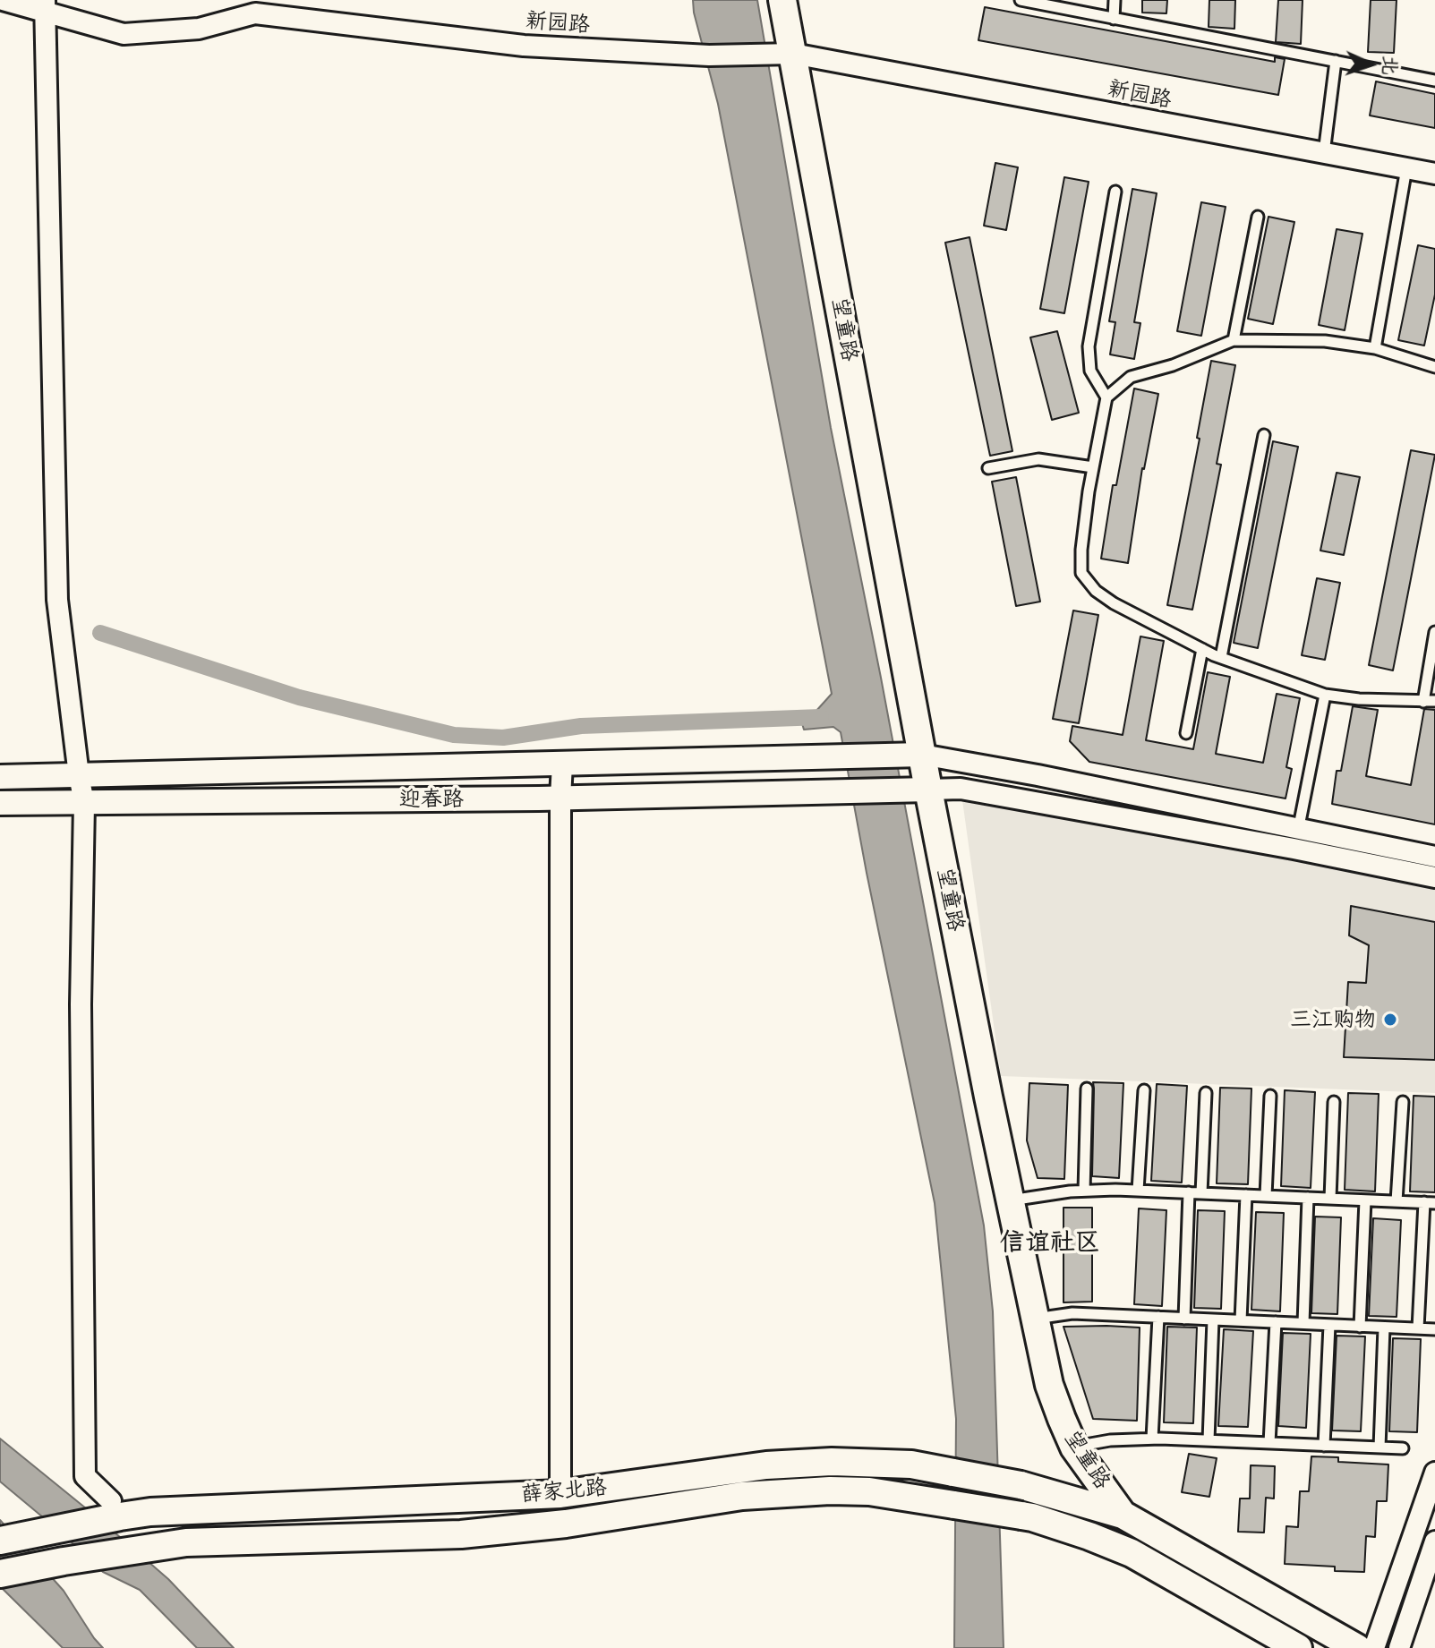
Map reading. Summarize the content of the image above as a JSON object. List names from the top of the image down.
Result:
{
  "streets": {
    "main road": ["望童路", "薛家北路"],
    "street": ["新园路", "迎春路"]
  },
  "crossings": [
    ["新园路", "望童路"],
    ["望童路", "迎春路"],
    ["望童路", "薛家北路"]
  ],
  "districts": ["信谊社区"],
  "places": ["三江购物"],
  "north": "right"
}
